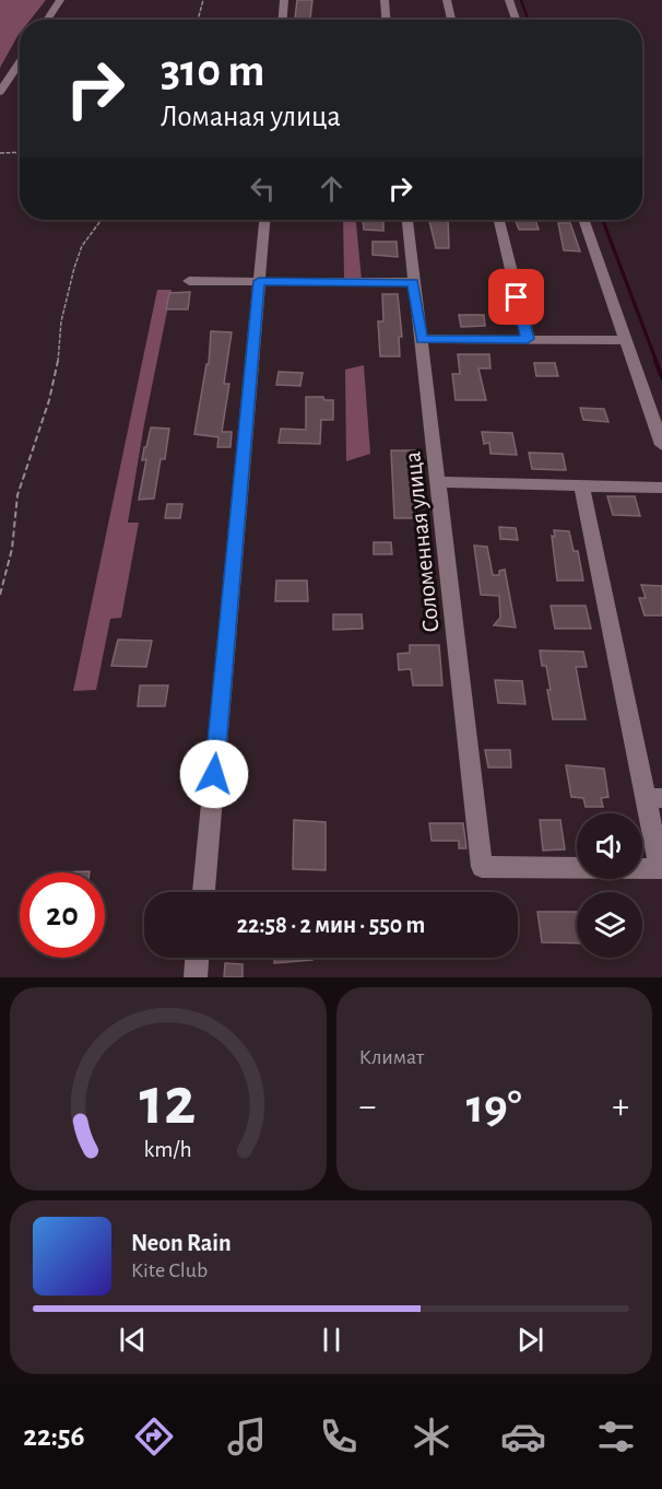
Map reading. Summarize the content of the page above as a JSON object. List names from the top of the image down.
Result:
{
  "streets": {
    "street": ["Соломенная улица"]
  },
  "page": {
    "turn": ["310 m", "Ломаная улица"],
    "limit": "20",
    "trip": "22:58 · 2 мин · 550 m",
    "tile": "Климат",
    "heat": ["−", "19°", "+"],
    "song": ["Neon Rain", "Kite Club"],
    "tabs": "22:56",
    "gauge": ["12", "km/h"]
  }
}
